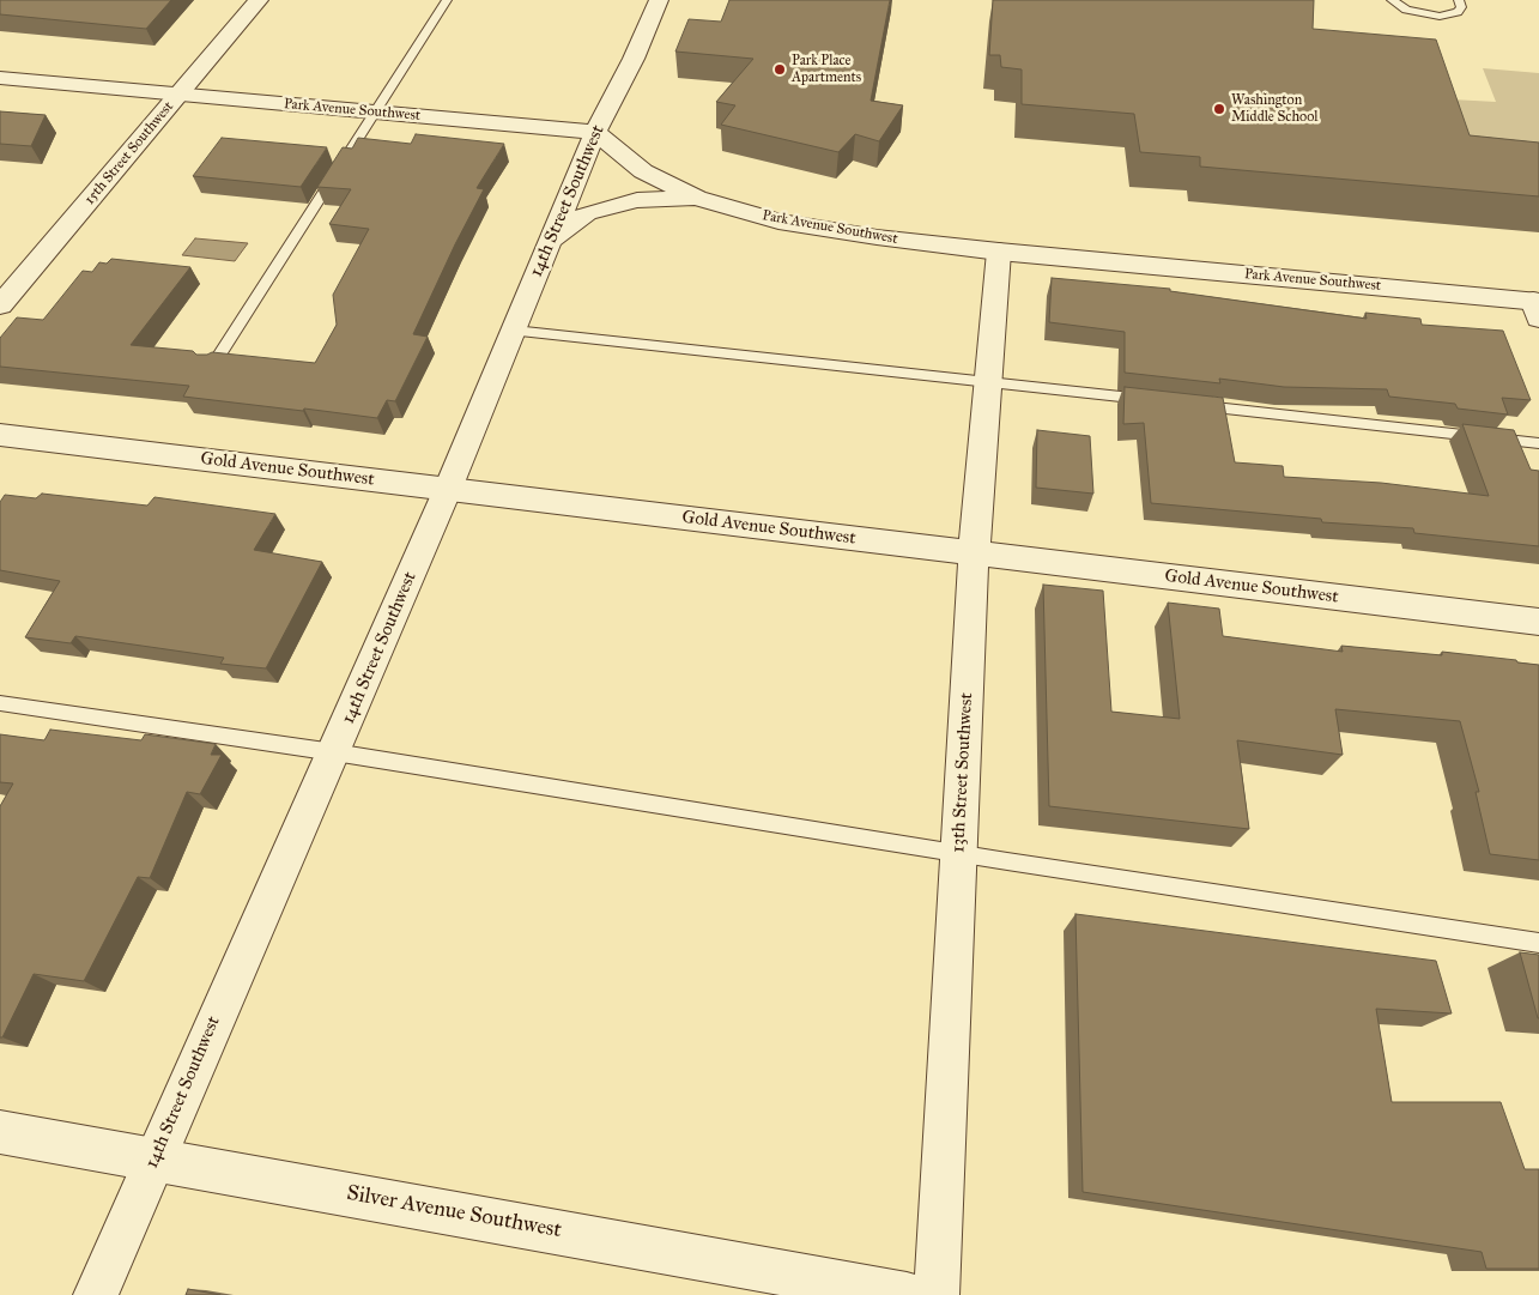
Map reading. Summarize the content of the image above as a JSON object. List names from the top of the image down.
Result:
{
  "streets": {
    "street": [
      "Park Avenue Southwest",
      "15th Street Southwest",
      "14th Street Southwest",
      "Gold Avenue Southwest",
      "13th Street Southwest",
      "Silver Avenue Southwest"
    ]
  },
  "crossings": [
    ["Park Avenue Southwest", "15th Street Southwest"],
    ["Park Avenue Southwest", "14th Street Southwest"],
    ["Park Avenue Southwest", "13th Street Southwest"],
    ["14th Street Southwest", "Gold Avenue Southwest"],
    ["14th Street Southwest", "Silver Avenue Southwest"],
    ["Gold Avenue Southwest", "13th Street Southwest"]
  ],
  "places": ["Park Place Apartments", "Washington Middle School"]
}
